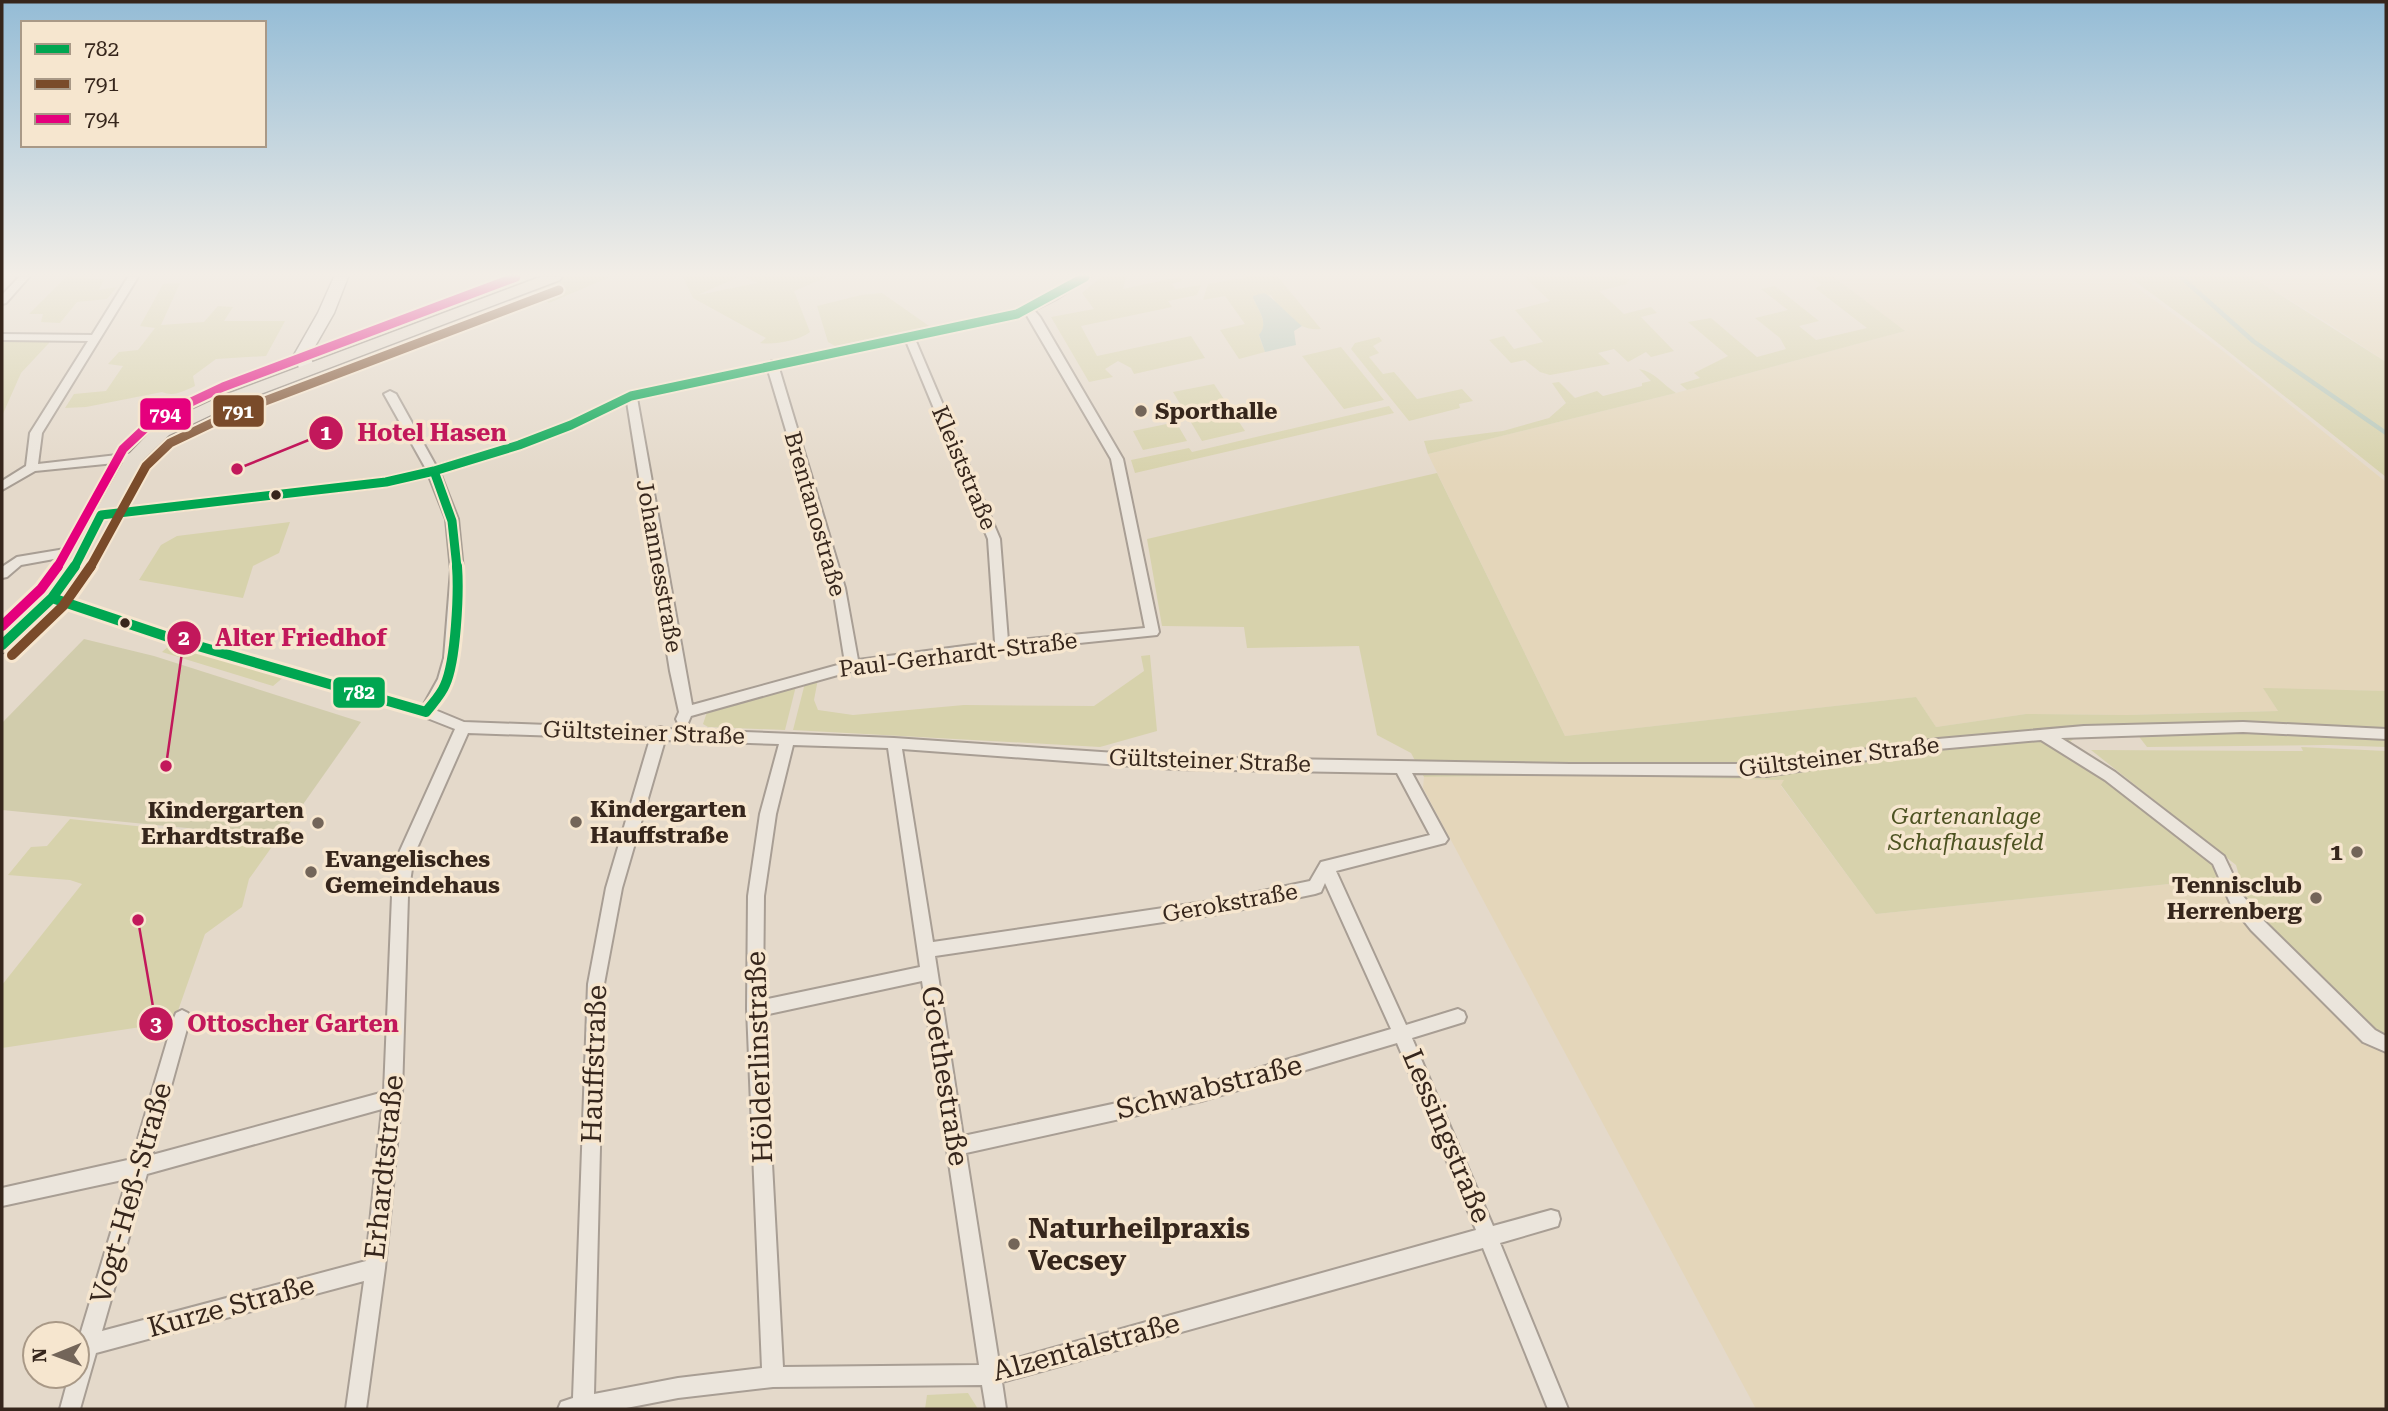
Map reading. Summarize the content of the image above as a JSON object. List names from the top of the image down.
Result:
{
  "streets": {
    "street": [
      "Kleiststraße",
      "Brentanostraße",
      "Johannesstraße",
      "Paul-Gerhardt-Straße",
      "Gültsteiner Straße",
      "Gerokstraße",
      "Hölderlinstraße",
      "Hauffstraße",
      "Goethestraße",
      "Schwabstraße",
      "Lessingstraße",
      "Erhardtstraße",
      "Vogt-Heß-Straße",
      "Kurze Straße",
      "Alzentalstraße"
    ]
  },
  "crossings": [
    ["Kleiststraße", "Paul-Gerhardt-Straße"],
    ["Brentanostraße", "Paul-Gerhardt-Straße"],
    ["Johannesstraße", "Paul-Gerhardt-Straße"],
    ["Gültsteiner Straße", "Gerokstraße"],
    ["Gültsteiner Straße", "Hölderlinstraße"],
    ["Gültsteiner Straße", "Hauffstraße"],
    ["Gültsteiner Straße", "Goethestraße"],
    ["Gültsteiner Straße", "Erhardtstraße"],
    ["Gerokstraße", "Goethestraße"],
    ["Gerokstraße", "Lessingstraße"],
    ["Hölderlinstraße", "Alzentalstraße"],
    ["Hauffstraße", "Alzentalstraße"],
    ["Goethestraße", "Schwabstraße"],
    ["Goethestraße", "Alzentalstraße"],
    ["Schwabstraße", "Lessingstraße"],
    ["Lessingstraße", "Alzentalstraße"],
    ["Erhardtstraße", "Kurze Straße"]
  ],
  "parks": ["Gartenanlage Schafhausfeld"],
  "places": [
    "Sporthalle",
    "Hotel Hasen",
    "Alter Friedhof",
    "Kindergarten Hauffstraße",
    "Kindergarten Erhardtstraße",
    "1",
    "Evangelisches Gemeindehaus",
    "Tennisclub Herrenberg",
    "Ottoscher Garten",
    "Naturheilpraxis Vecsey"
  ],
  "lines": ["transit line 782", "transit line 791", "transit line 794"],
  "legend": ["782", "791", "794"],
  "north": "left"
}
